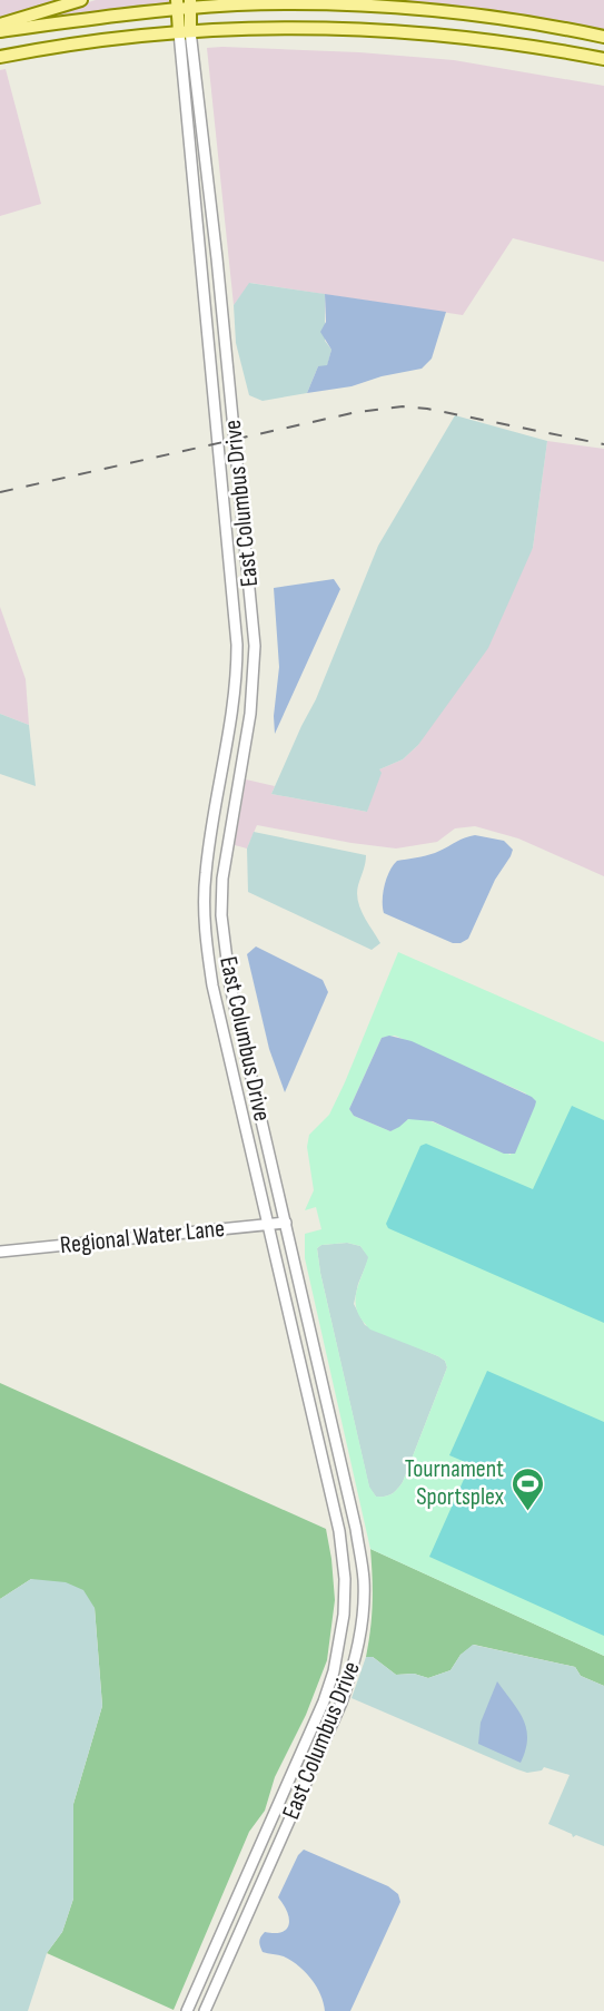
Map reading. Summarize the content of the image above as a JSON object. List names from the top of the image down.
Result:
{
  "streets": {
    "street": ["East Columbus Drive", "Regional Water Lane"]
  },
  "crossings": [
    ["East Columbus Drive", "Regional Water Lane"]
  ],
  "places": {
    "sports": ["Tournament Sportsplex"]
  }
}
